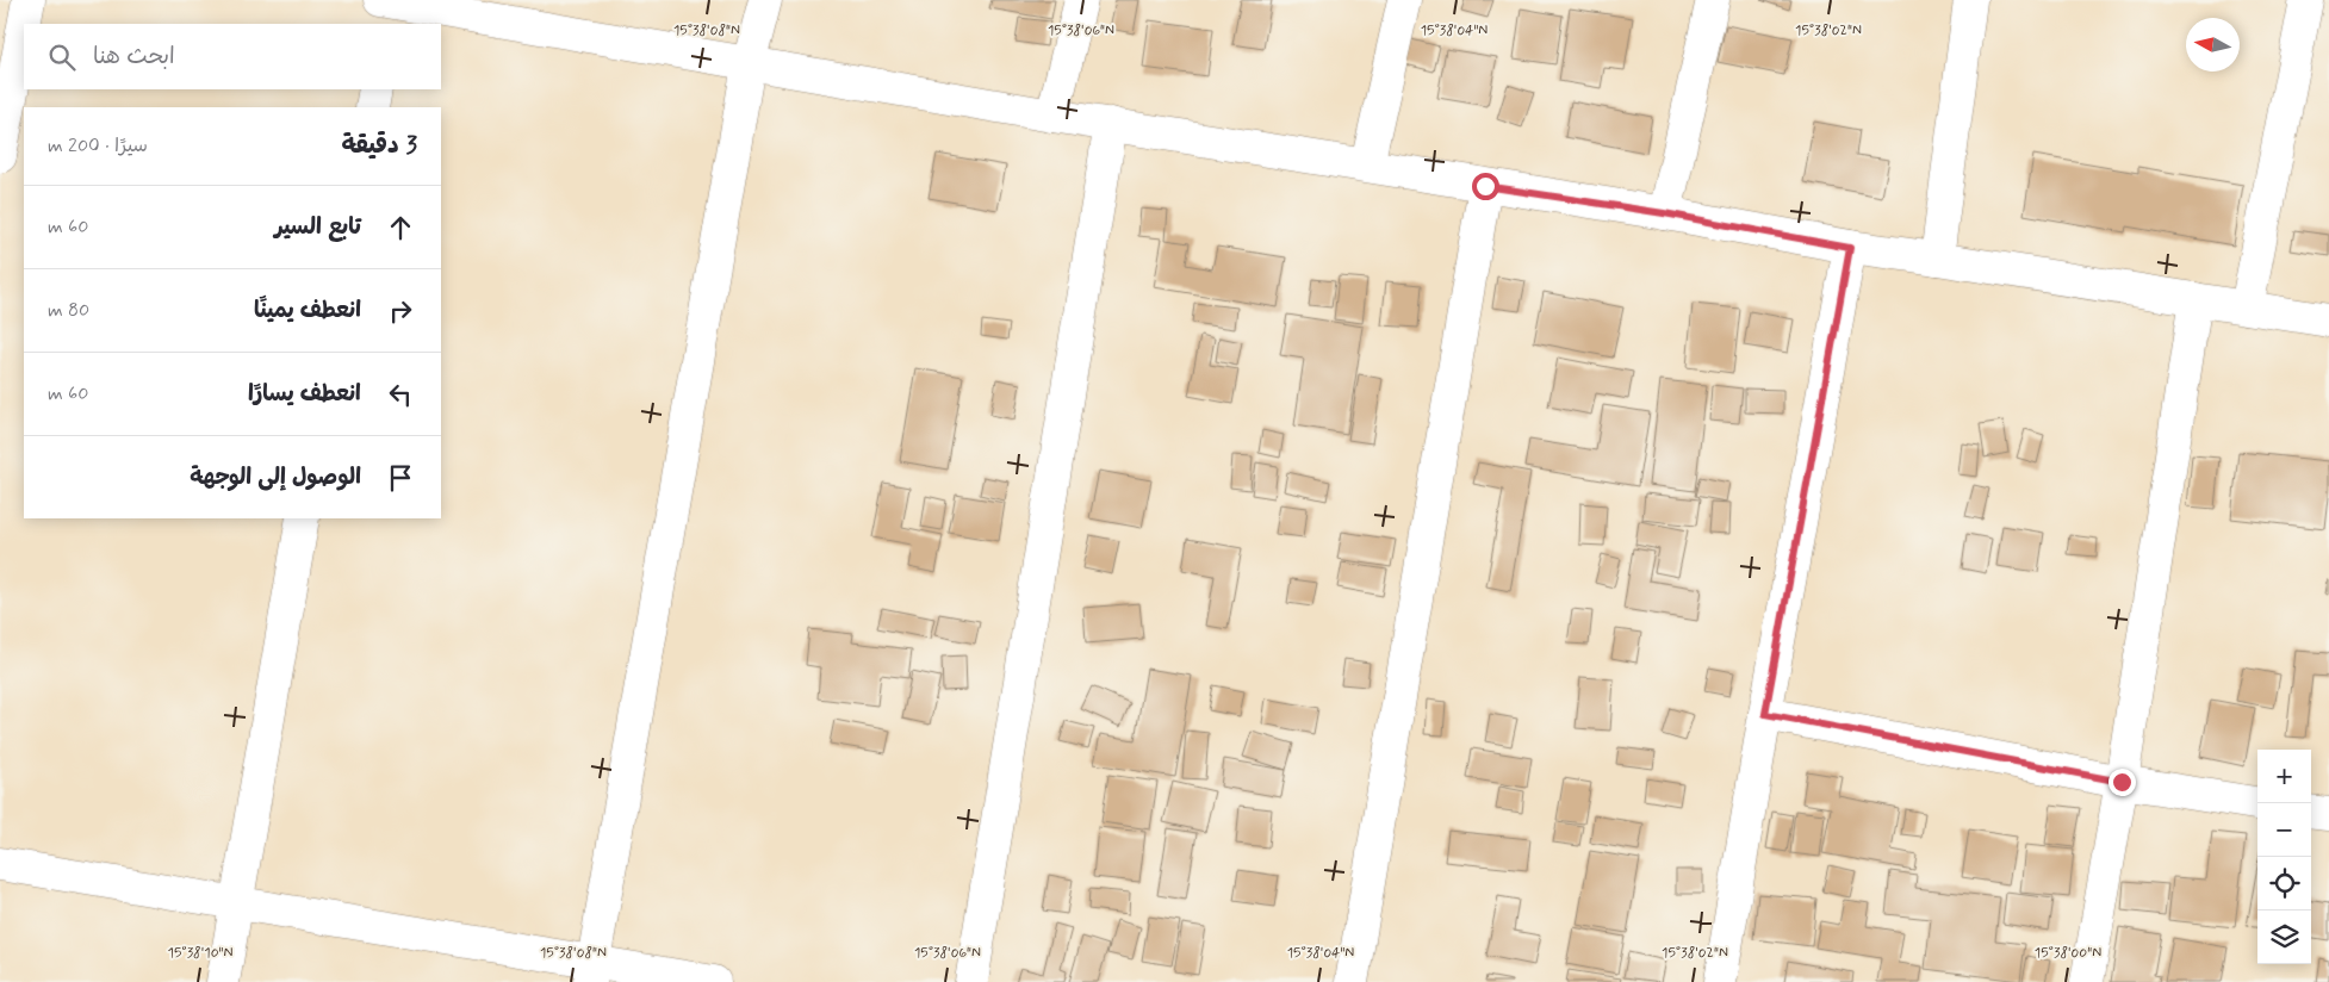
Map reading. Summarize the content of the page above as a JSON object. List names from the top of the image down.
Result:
{
  "north": "left",
  "page": {
    "search": "ابحث هنا",
    "heading": ["3 دقيقة", "سيرًا · 200 m"],
    "list": [
      ["تابع السير", "60 m"],
      ["انعطف يمينًا", "80 m"],
      ["انعطف يسارًا", "60 m"],
      "الوصول إلى الوجهة"
    ],
    "map_buttons": ["+", "−"]
  },
  "coordinates": [
    "15°38'08\"N",
    "15°38'06\"N",
    "15°38'04\"N",
    "15°38'02\"N",
    "15°38'10\"N",
    "15°38'00\"N"
  ]
}
